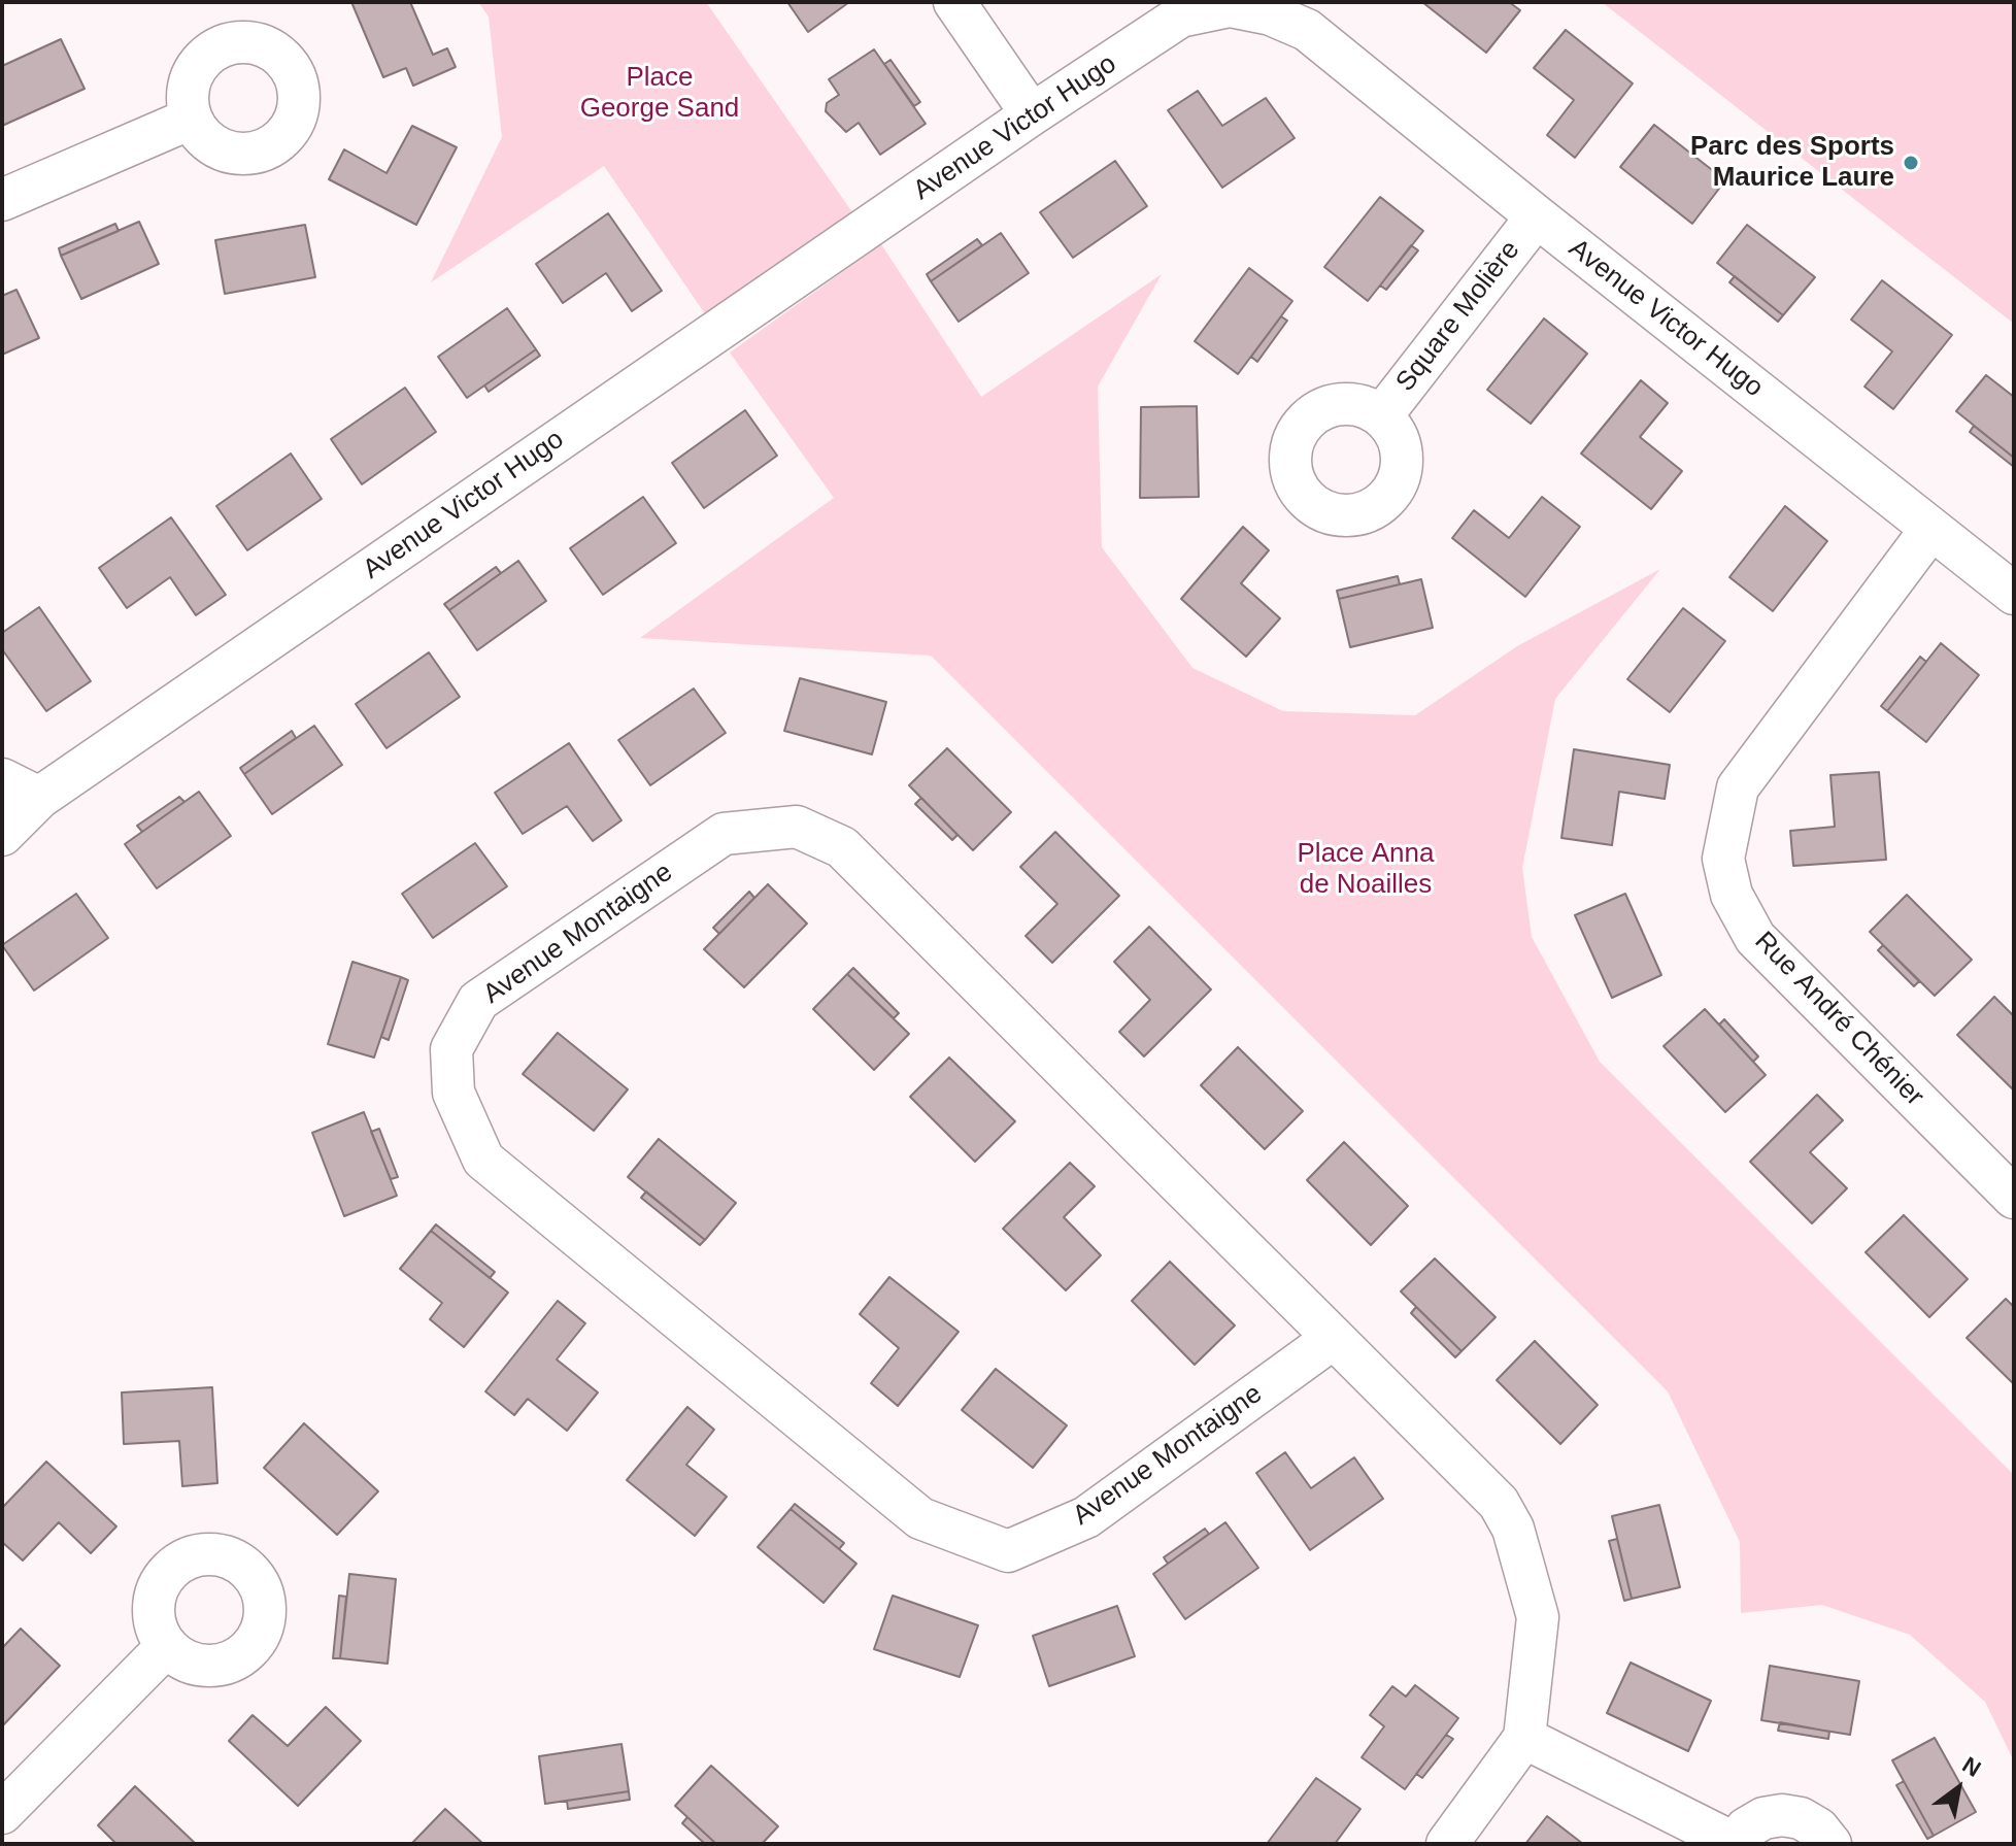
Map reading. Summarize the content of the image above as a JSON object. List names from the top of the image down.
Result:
{
  "streets": {
    "street": [
      "Avenue Victor Hugo",
      "Square Molière",
      "Avenue Montaigne",
      "Rue André Chénier"
    ]
  },
  "crossings": [
    ["Avenue Victor Hugo", "Square Molière"],
    ["Avenue Victor Hugo", "Rue André Chénier"]
  ],
  "parks": ["Place George Sand", "Place Anna de Noailles"],
  "places": ["Parc des Sports Maurice Laure"],
  "north": "top right"
}
